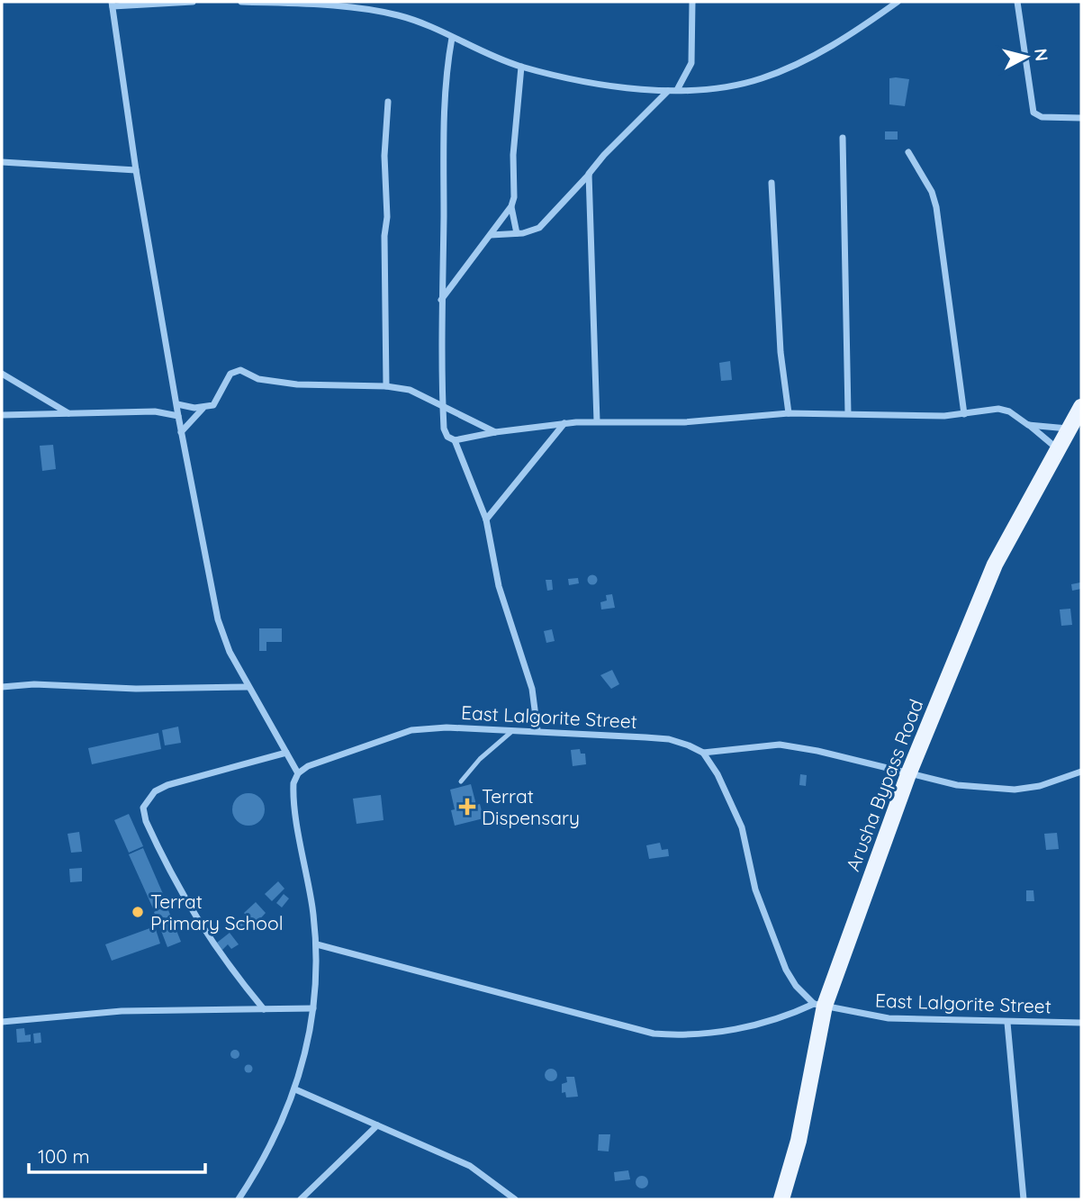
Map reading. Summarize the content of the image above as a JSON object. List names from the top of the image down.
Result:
{
  "streets": {
    "main road": ["Arusha Bypass Road"],
    "street": ["East Lalgorite Street"]
  },
  "crossings": [
    ["East Lalgorite Street", "Arusha Bypass Road"]
  ],
  "places": {
    "health": ["Terrat Dispensary"],
    "other": ["Terrat Primary School"]
  },
  "scale_bar": "100 m",
  "north": "right"
}
